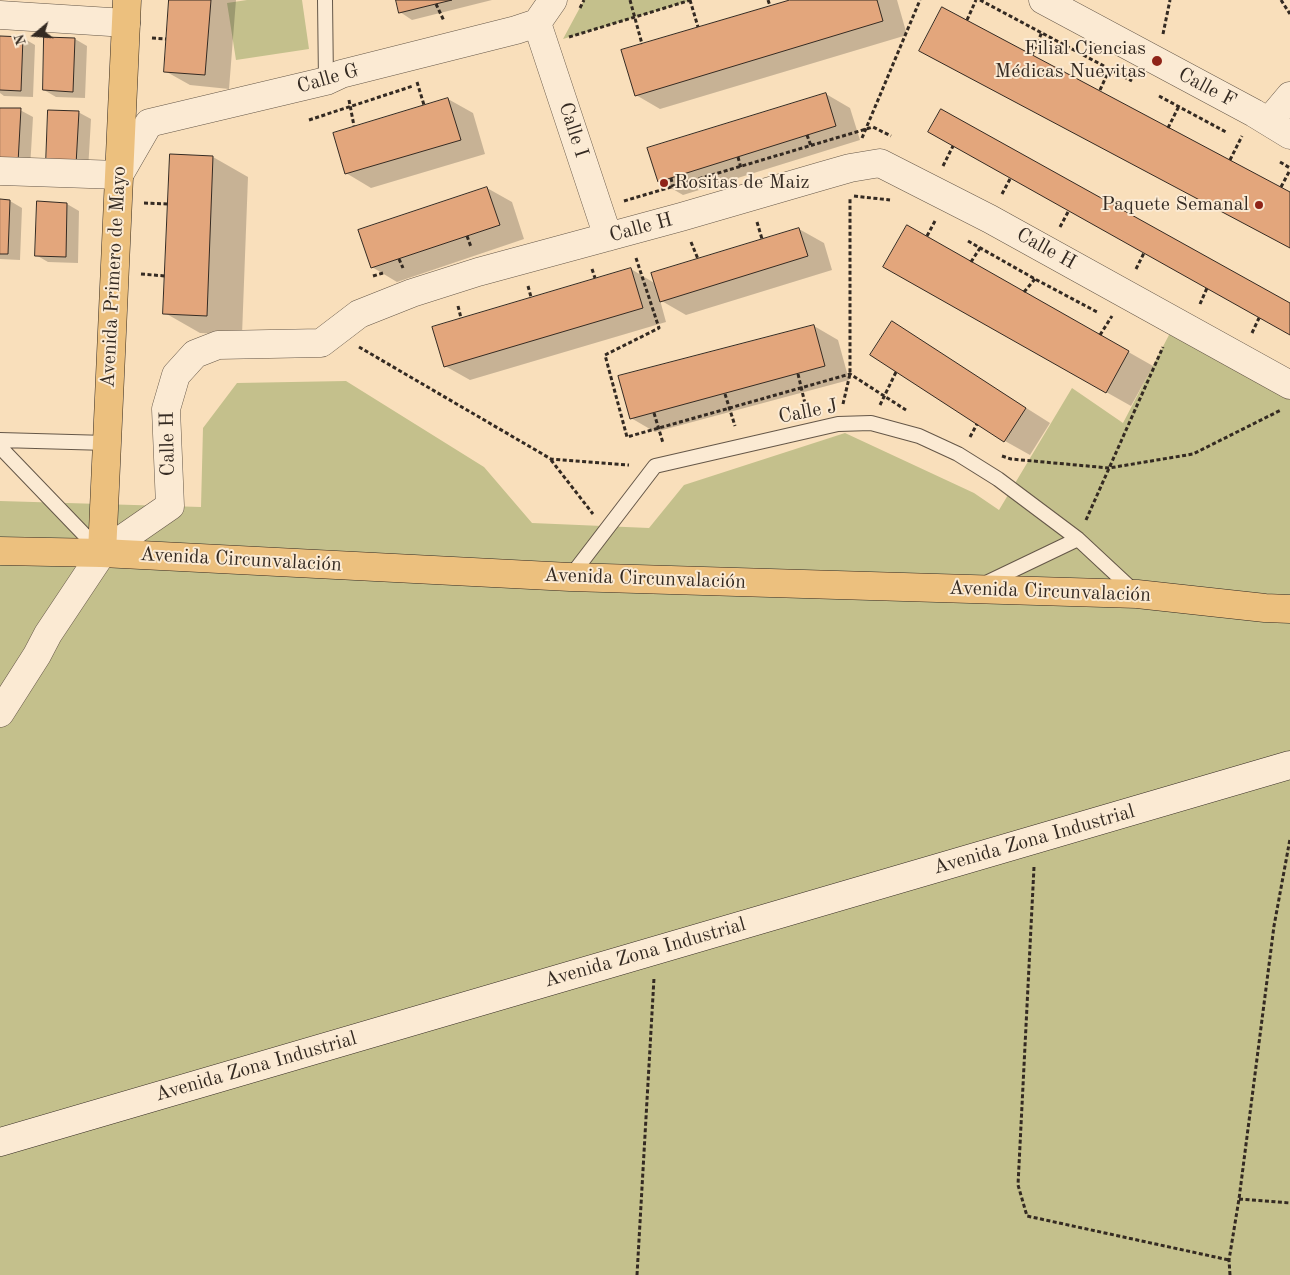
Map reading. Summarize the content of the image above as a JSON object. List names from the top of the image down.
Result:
{
  "streets": {
    "main road": ["Avenida Primero de Mayo", "Avenida Circunvalación"],
    "street": [
      "Calle G",
      "Calle F",
      "Calle I",
      "Calle H",
      "Avenida Zona Industrial"
    ],
    "lane": ["Calle J"]
  },
  "crossings": [
    ["Calle G", "Calle I"],
    ["Calle G", "Avenida Primero de Mayo"],
    ["Calle I", "Calle H"],
    ["Calle H", "Avenida Primero de Mayo"],
    ["Calle H", "Avenida Circunvalación"],
    ["Avenida Primero de Mayo", "Avenida Circunvalación"],
    ["Calle J", "Avenida Circunvalación"]
  ],
  "places": ["Filial Ciencias Médicas Nuevitas", "Rositas de Maiz", "Paquete Semanal"],
  "north": "left"
}
